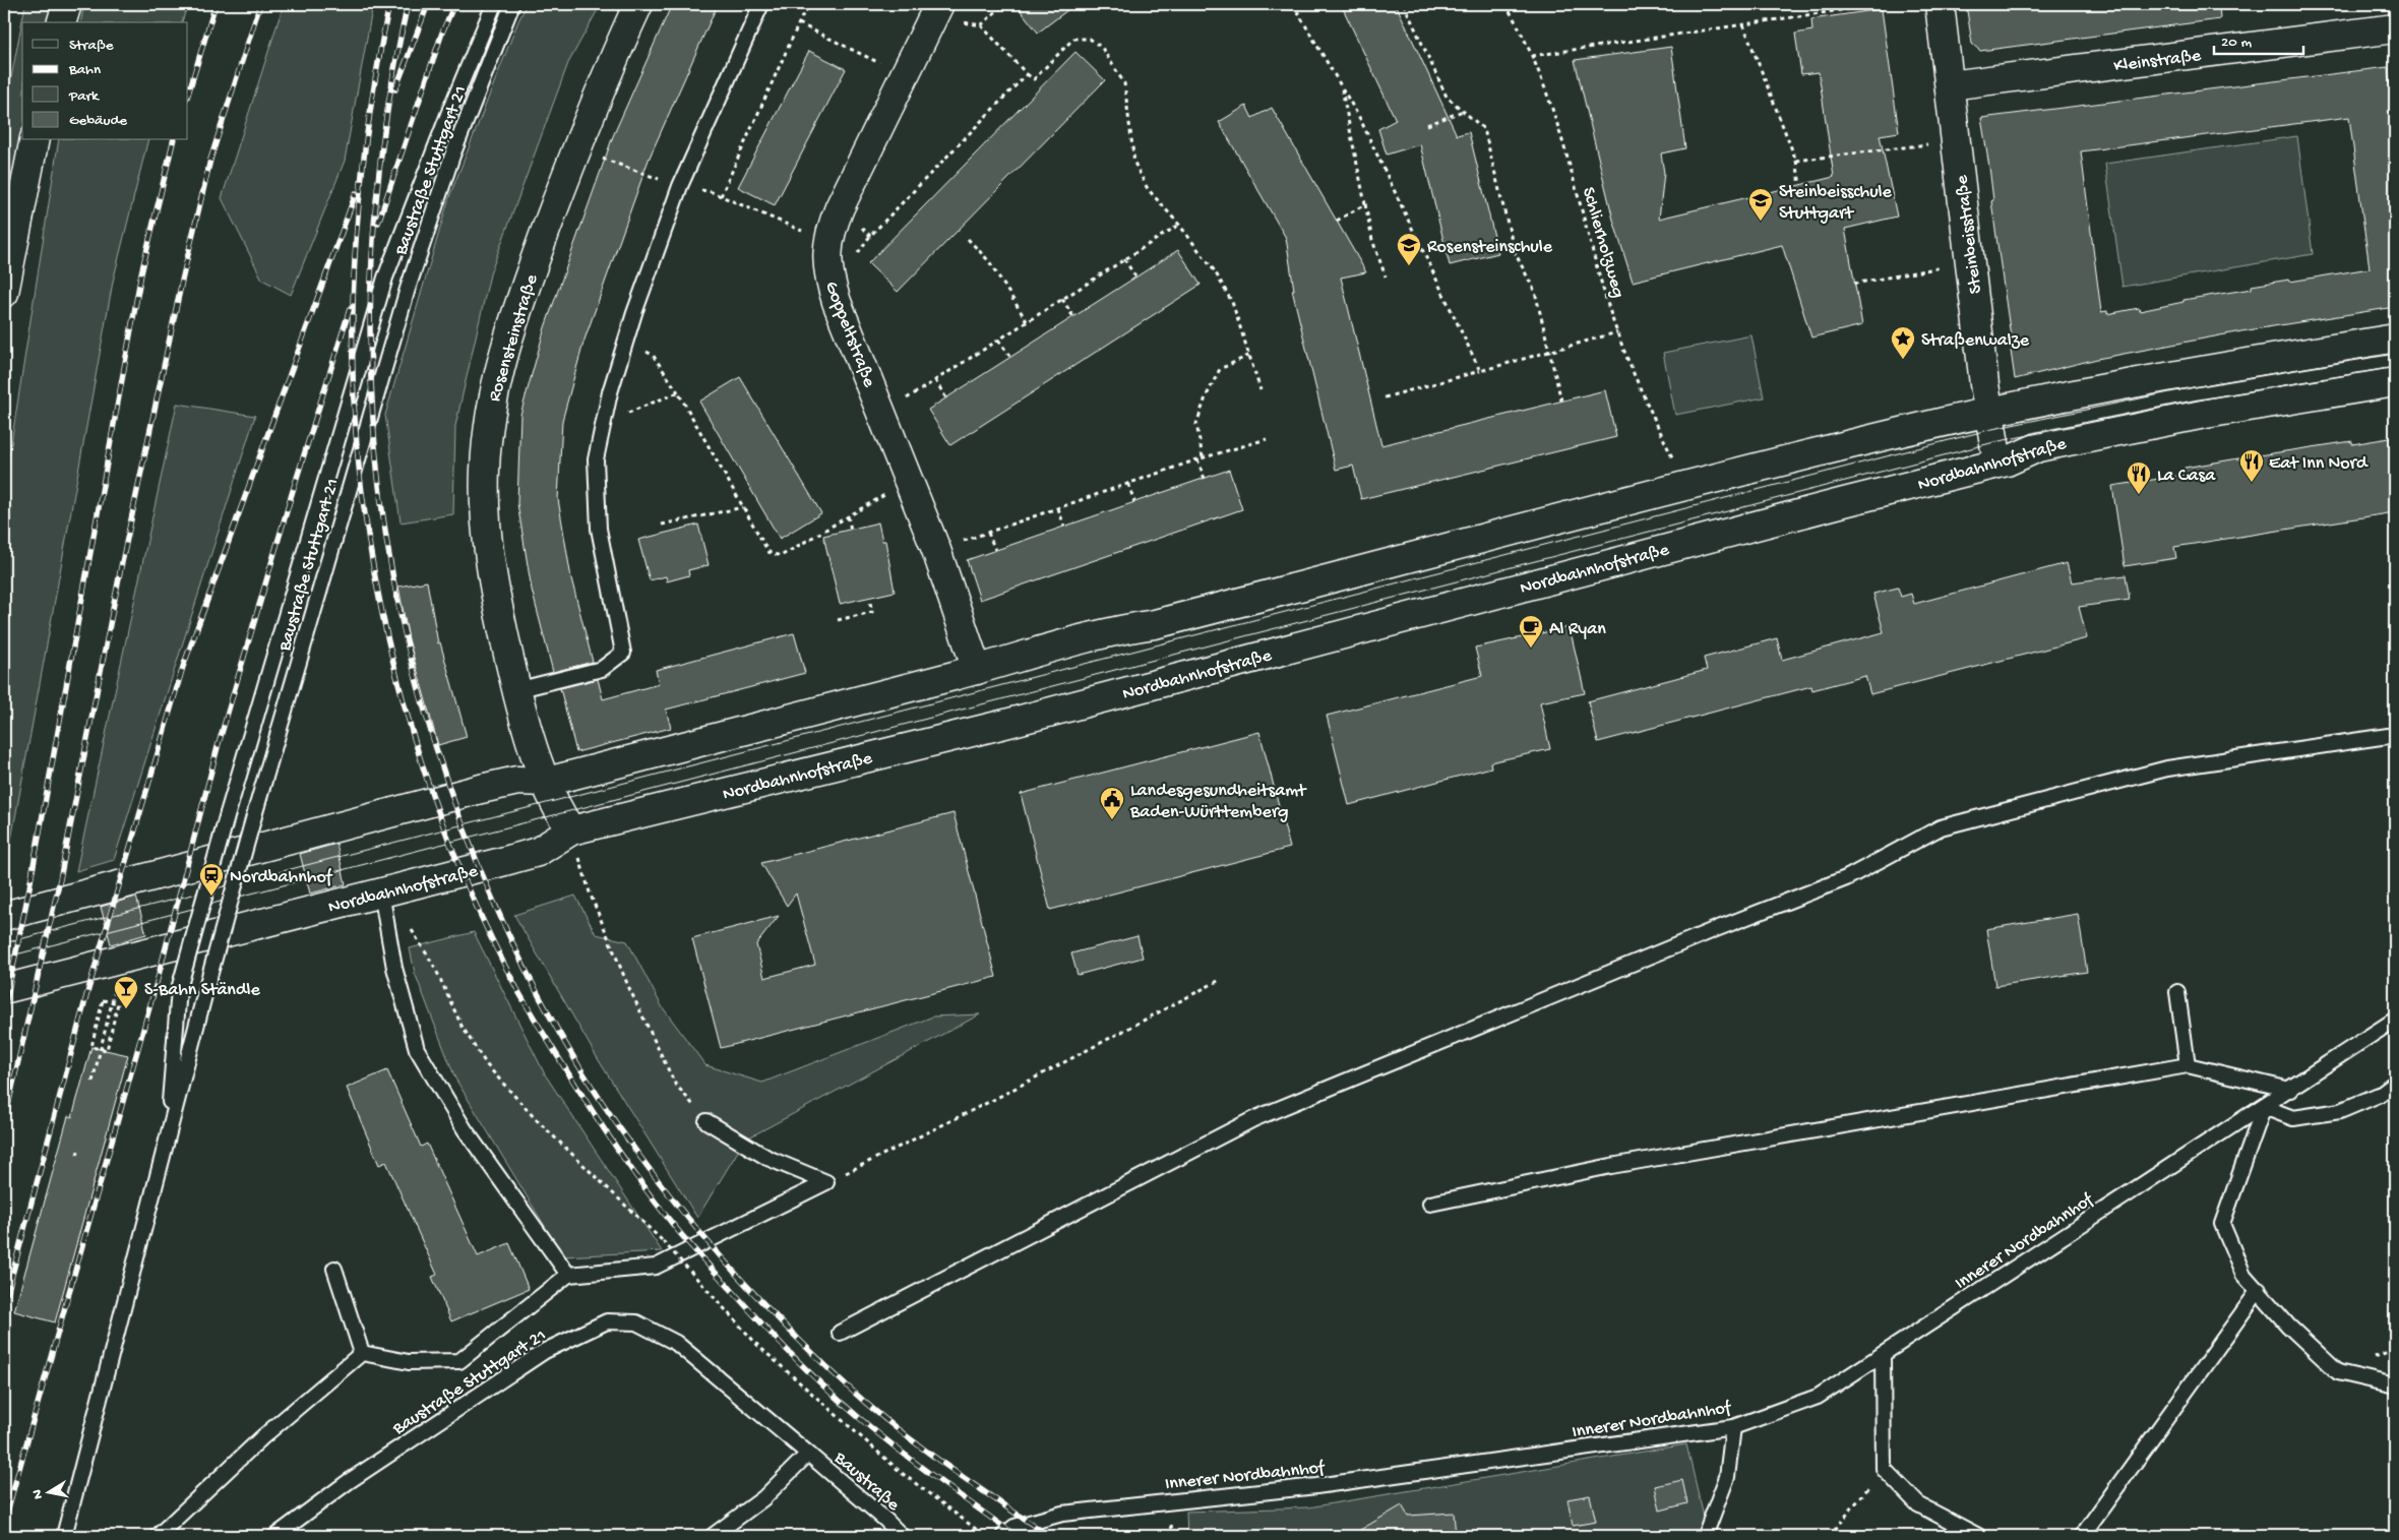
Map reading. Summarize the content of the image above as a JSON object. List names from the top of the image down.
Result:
{
  "streets": {
    "street": [
      "Kleinstraße",
      "Steinbeisstraße",
      "Goppeltstraße",
      "Rosensteinstraße",
      "Nordbahnhofstraße"
    ],
    "lane": ["Baustraße Stuttgart 21", "Innerer Nordbahnhof", "Baustraße"],
    "path": ["Schlierholzweg"]
  },
  "crossings": [
    ["Kleinstraße", "Steinbeisstraße"],
    ["Baustraße Stuttgart 21", "Baustraße"],
    ["Steinbeisstraße", "Nordbahnhofstraße"],
    ["Rosensteinstraße", "Nordbahnhofstraße"]
  ],
  "places": {
    "school or university": ["Steinbeisschule Stuttgart", "Rosensteinschule"],
    "place": ["Straßenwalze"],
    "restaurant": ["Eat Inn Nord", "La Casa"],
    "cafe": ["Al Ryan"],
    "public building": ["Landesgesundheitsamt Baden-Württemberg"],
    "station": ["Nordbahnhof"],
    "bar": ["S-Bahn Ständle"]
  },
  "legend": [
    "Straße",
    "Bahn",
    "Park",
    "Gebäude"
  ],
  "scale_bar": "20 m",
  "north": "left"
}
